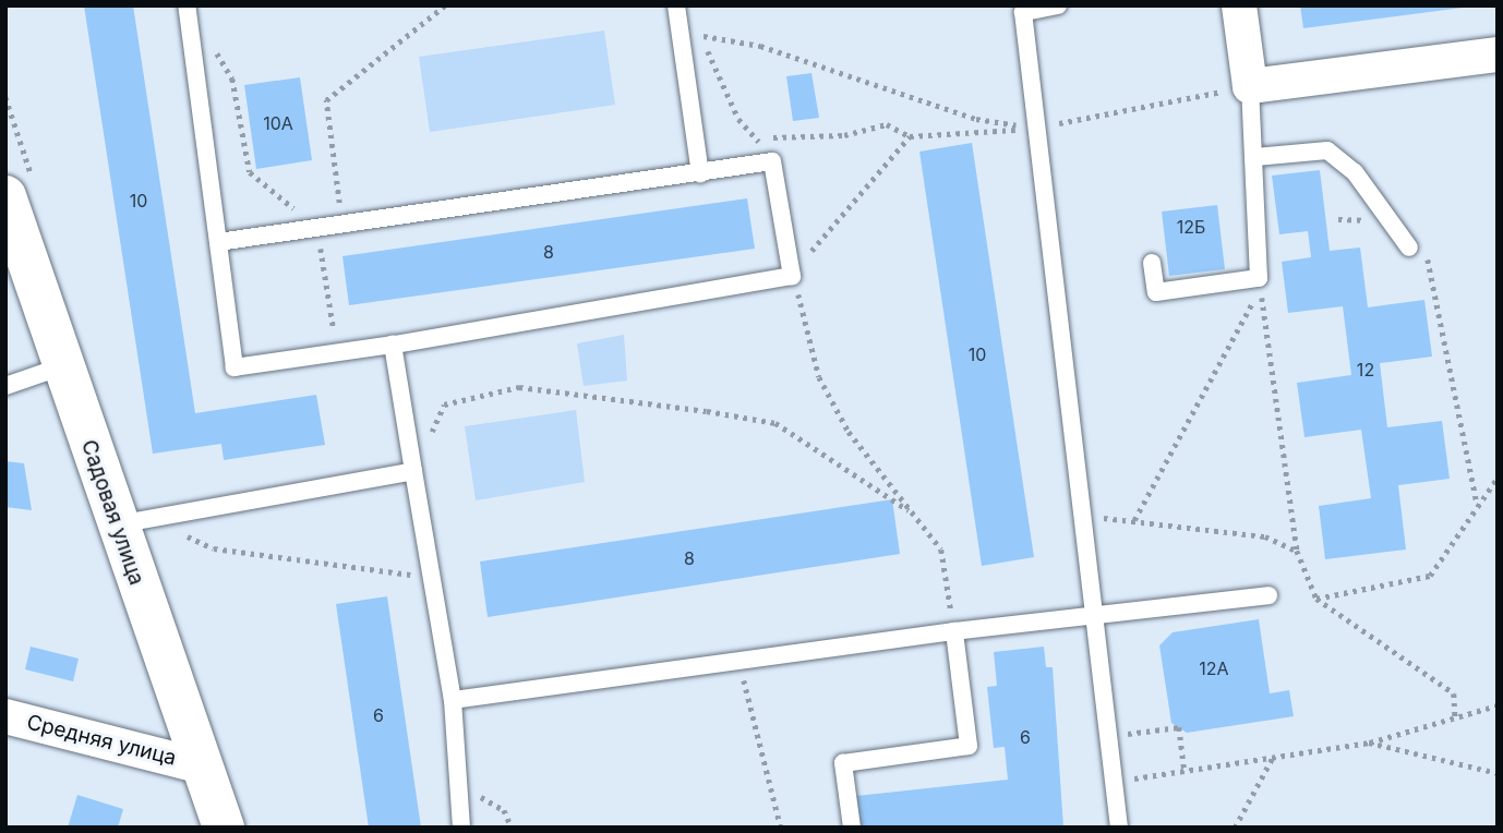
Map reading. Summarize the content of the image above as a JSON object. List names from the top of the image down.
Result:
{
  "streets": {
    "main road": ["Садовая улица"],
    "street": ["Средняя улица"]
  },
  "crossings": [
    ["Садовая улица", "Средняя улица"]
  ],
  "house_numbers": [
    "10А",
    "10",
    "12Б",
    "8",
    "10",
    "12",
    "8",
    "12А",
    "6",
    "6"
  ]
}
